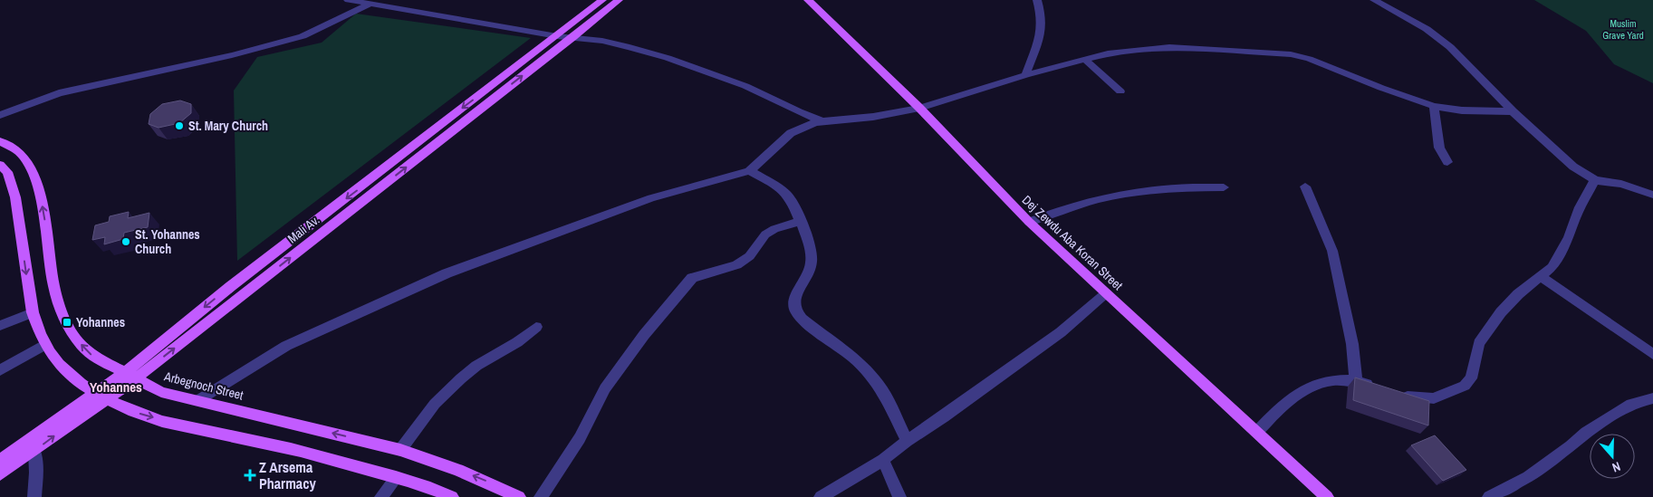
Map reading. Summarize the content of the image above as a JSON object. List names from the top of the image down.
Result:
{
  "streets": {
    "main road": ["Mali Av.", "Dej Zewdu Aba Koran Street", "Arbegnoch Street"]
  },
  "crossings": [
    ["Mali Av.", "Arbegnoch Street"]
  ],
  "districts": ["Yohannes"],
  "parks": ["Muslim Grave Yard"],
  "places": {
    "other": ["St. Mary Church", "St. Yohannes Church"],
    "transit": ["Yohannes"],
    "health": ["Z Arsema Pharmacy"]
  },
  "north": "bottom"
}
